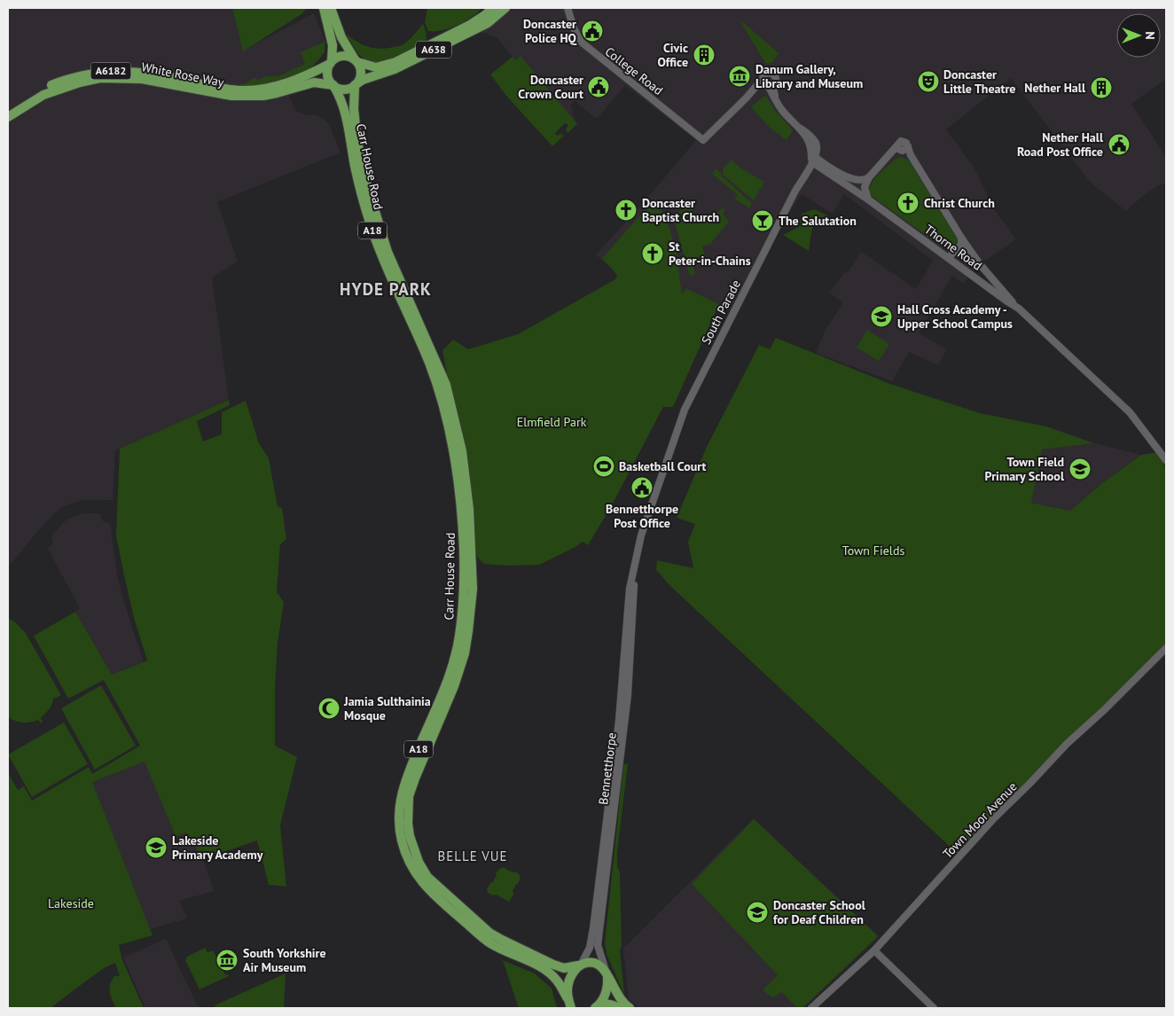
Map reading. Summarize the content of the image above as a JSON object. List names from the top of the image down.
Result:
{
  "streets": {
    "highway": [
      "A638",
      "A6182",
      "White Rose Way",
      "Carr House Road",
      "A18"
    ],
    "street": [
      "College Road",
      "Thorne Road",
      "South Parade",
      "Bennetthorpe",
      "Town Moor Avenue"
    ]
  },
  "crossings": [
    ["A638", "White Rose Way"],
    ["A638", "Carr House Road"],
    ["White Rose Way", "Carr House Road"],
    ["Carr House Road", "Bennetthorpe"],
    ["Thorne Road", "South Parade"],
    ["South Parade", "Bennetthorpe"]
  ],
  "districts": ["HYDE PARK", "BELLE VUE"],
  "parks": ["Elmfield Park", "Town Fields", "Lakeside"],
  "places": {
    "public building": [
      "Doncaster Police HQ",
      "Doncaster Crown Court",
      "Nether Hall Road Post Office",
      "Bennetthorpe Post Office"
    ],
    "building": ["Civic Office", "Nether Hall"],
    "museum": ["Danum Gallery, Library and Museum", "South Yorkshire Air Museum"],
    "theatre": ["Doncaster Little Theatre"],
    "church": ["Christ Church", "Doncaster Baptist Church", "St Peter-in-Chains"],
    "bar": ["The Salutation"],
    "school or university": [
      "Hall Cross Academy - Upper School Campus",
      "Town Field Primary School",
      "Lakeside Primary Academy",
      "Doncaster School for Deaf Children"
    ],
    "sports": ["Basketball Court"],
    "mosque": ["Jamia Sulthainia Mosque"]
  },
  "north": "right"
}
